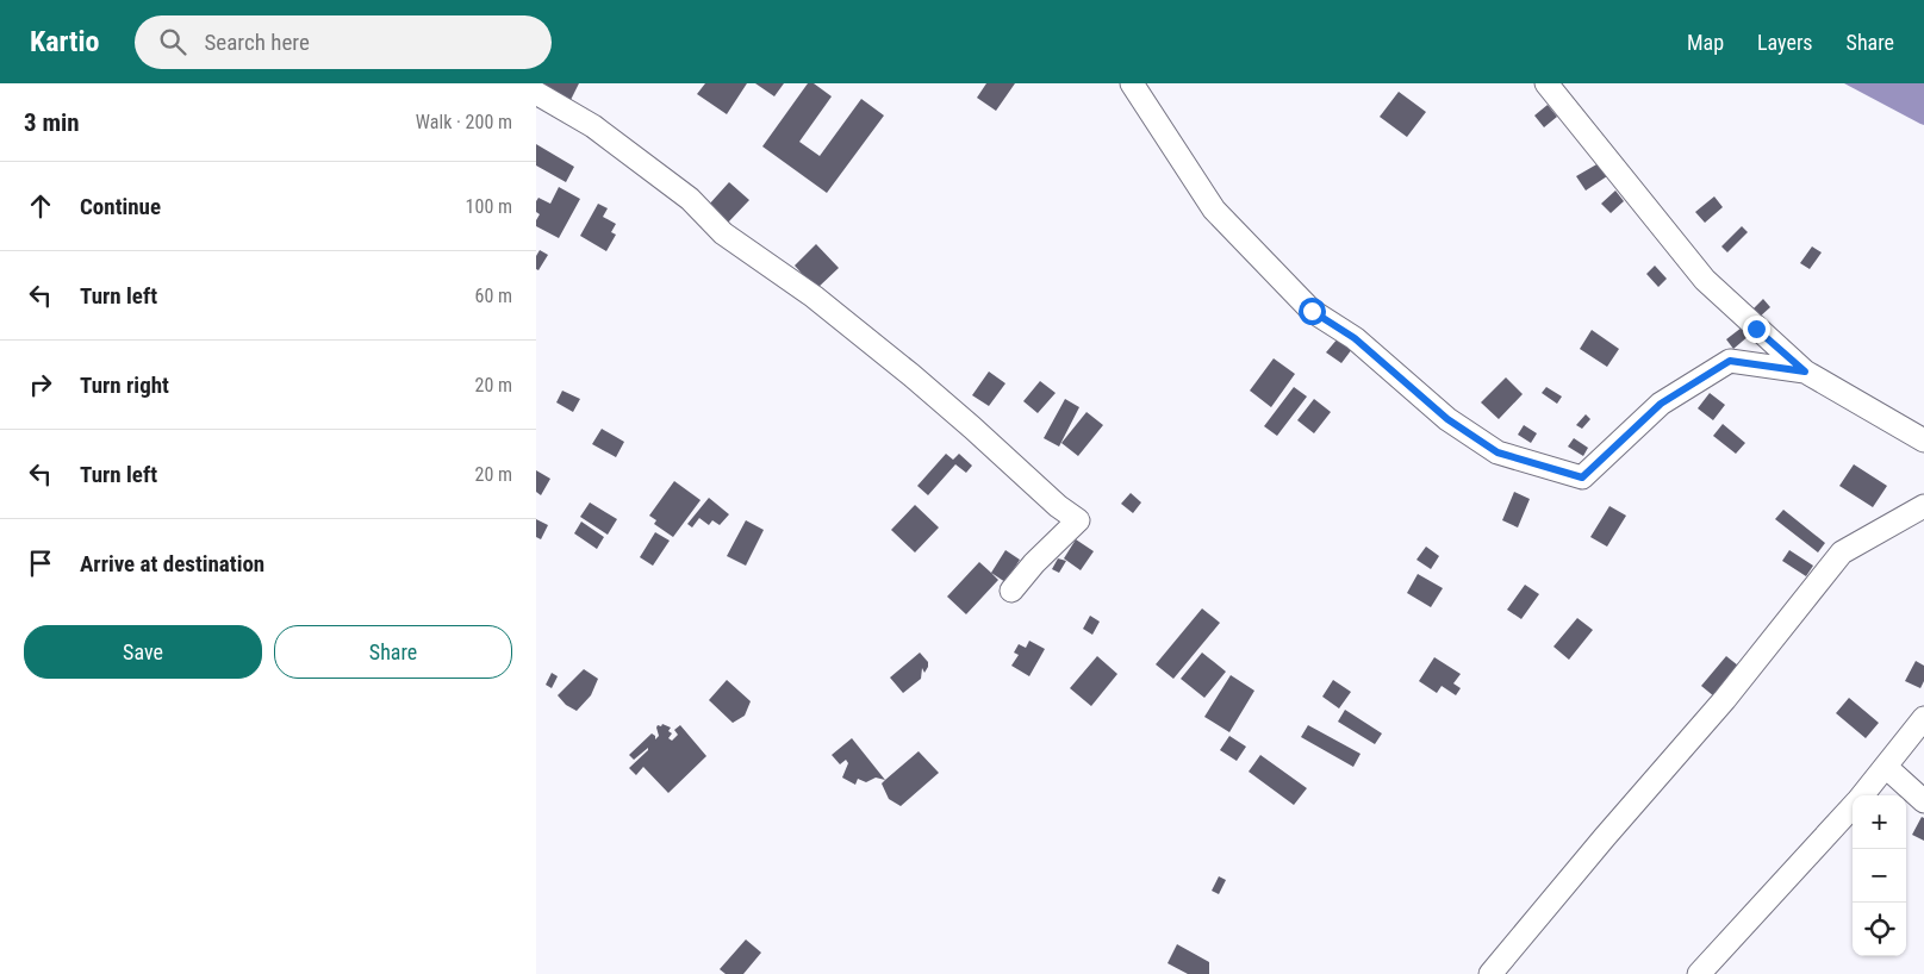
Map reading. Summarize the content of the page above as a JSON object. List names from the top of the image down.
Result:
{
  "page": {
    "header": "Kartio",
    "search": "Search here",
    "nav": ["Map", "Layers", "Share"],
    "heading": ["3 min", "Walk · 200 m"],
    "list": [
      ["Continue", "100 m"],
      ["Turn left", "60 m"],
      ["Turn right", "20 m"],
      ["Turn left", "20 m"],
      "Arrive at destination"
    ],
    "buttons": ["Save", "Share"],
    "map_buttons": ["+", "−"]
  }
}
